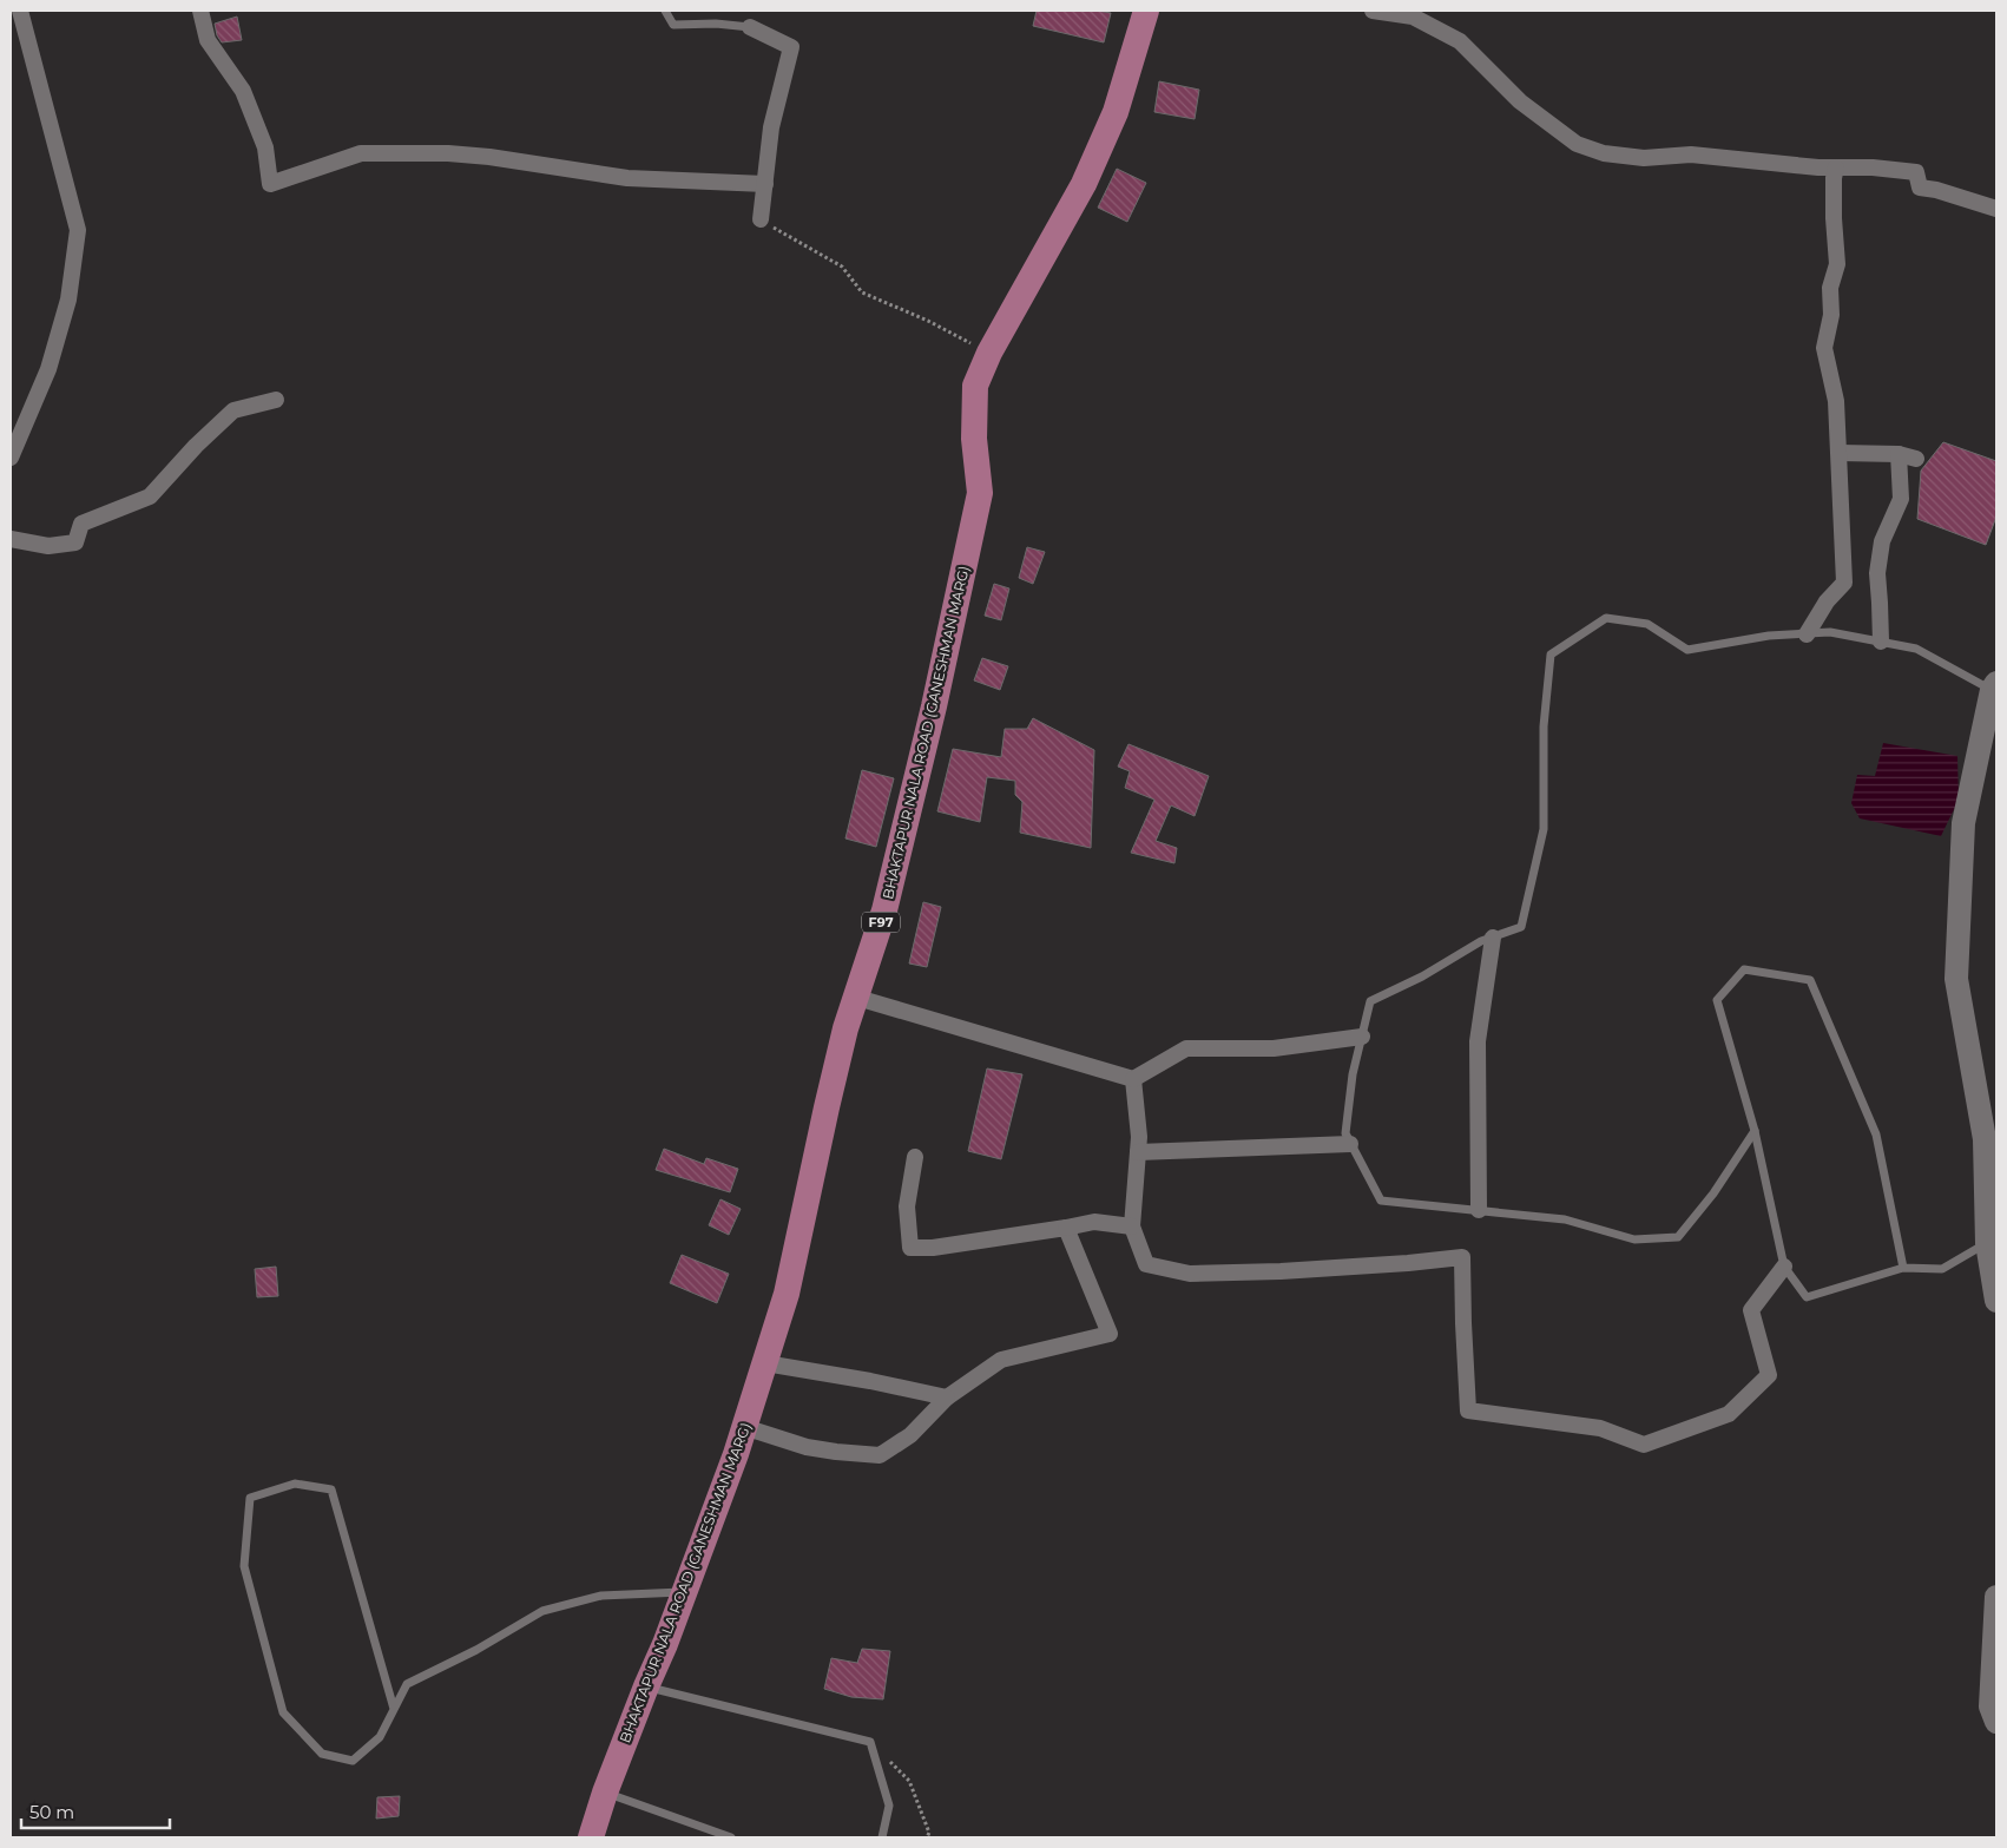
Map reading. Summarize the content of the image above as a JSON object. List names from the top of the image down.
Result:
{
  "streets": {
    "main road": ["BHAKTAPUR NALA ROAD (GANESHMAN MARG)", "F97"]
  },
  "scale_bar": "50 m"
}
